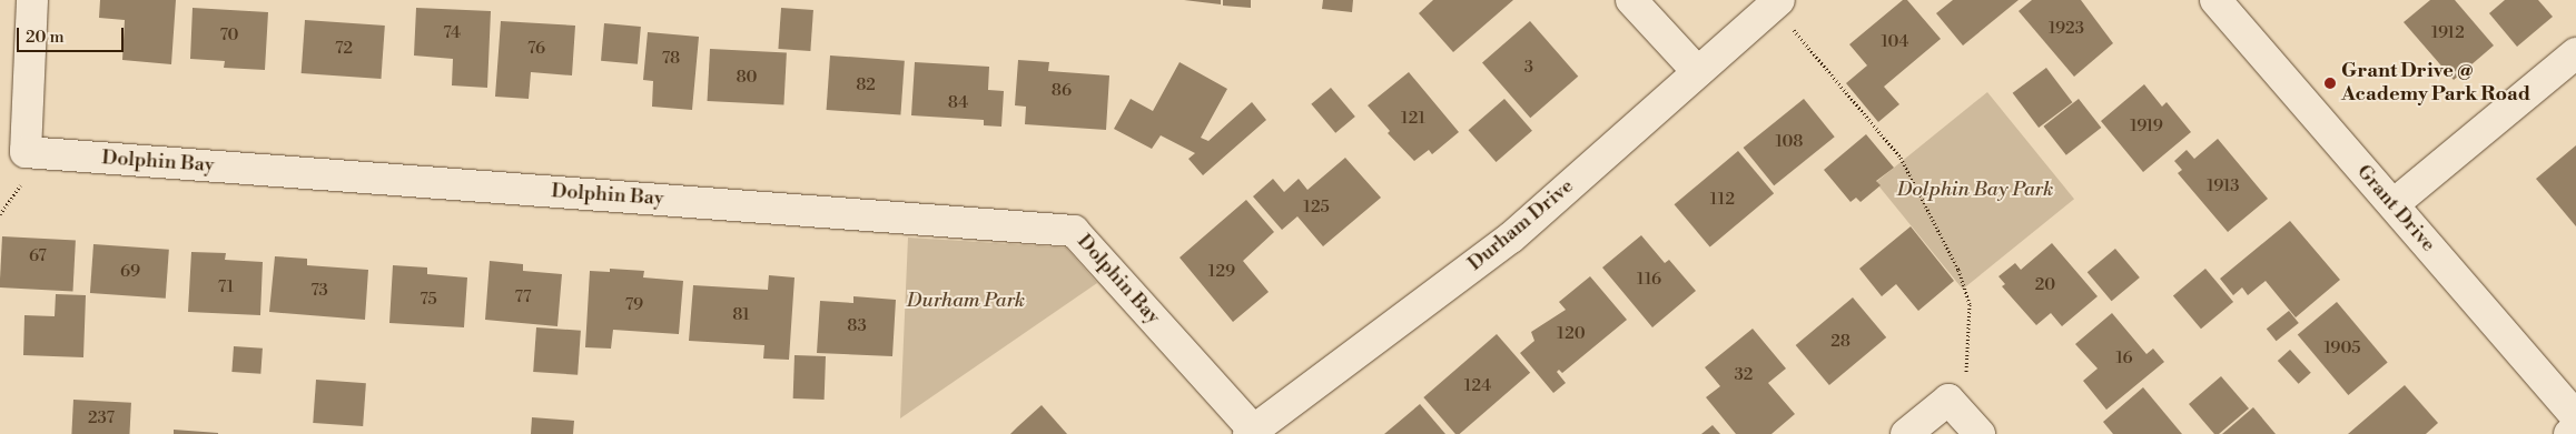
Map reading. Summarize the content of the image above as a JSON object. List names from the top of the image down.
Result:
{
  "streets": {
    "street": ["Dolphin Bay", "Grant Drive", "Durham Drive"]
  },
  "crossings": [
    ["Dolphin Bay", "Durham Drive"]
  ],
  "parks": ["Dolphin Bay Park", "Durham Park"],
  "places": ["Grant Drive @ Academy Park Road"],
  "house_numbers": [
    "1923",
    "74",
    "1912",
    "70",
    "104",
    "72",
    "76",
    "78",
    "3",
    "80",
    "82",
    "86",
    "84",
    "121",
    "1919",
    "108",
    "1913",
    "112",
    "125",
    "67",
    "69",
    "129",
    "116",
    "20",
    "71",
    "73",
    "77",
    "75",
    "79",
    "81",
    "83",
    "120",
    "28",
    "1905",
    "16",
    "32",
    "124",
    "237"
  ],
  "scale_bar": "20 m"
}
